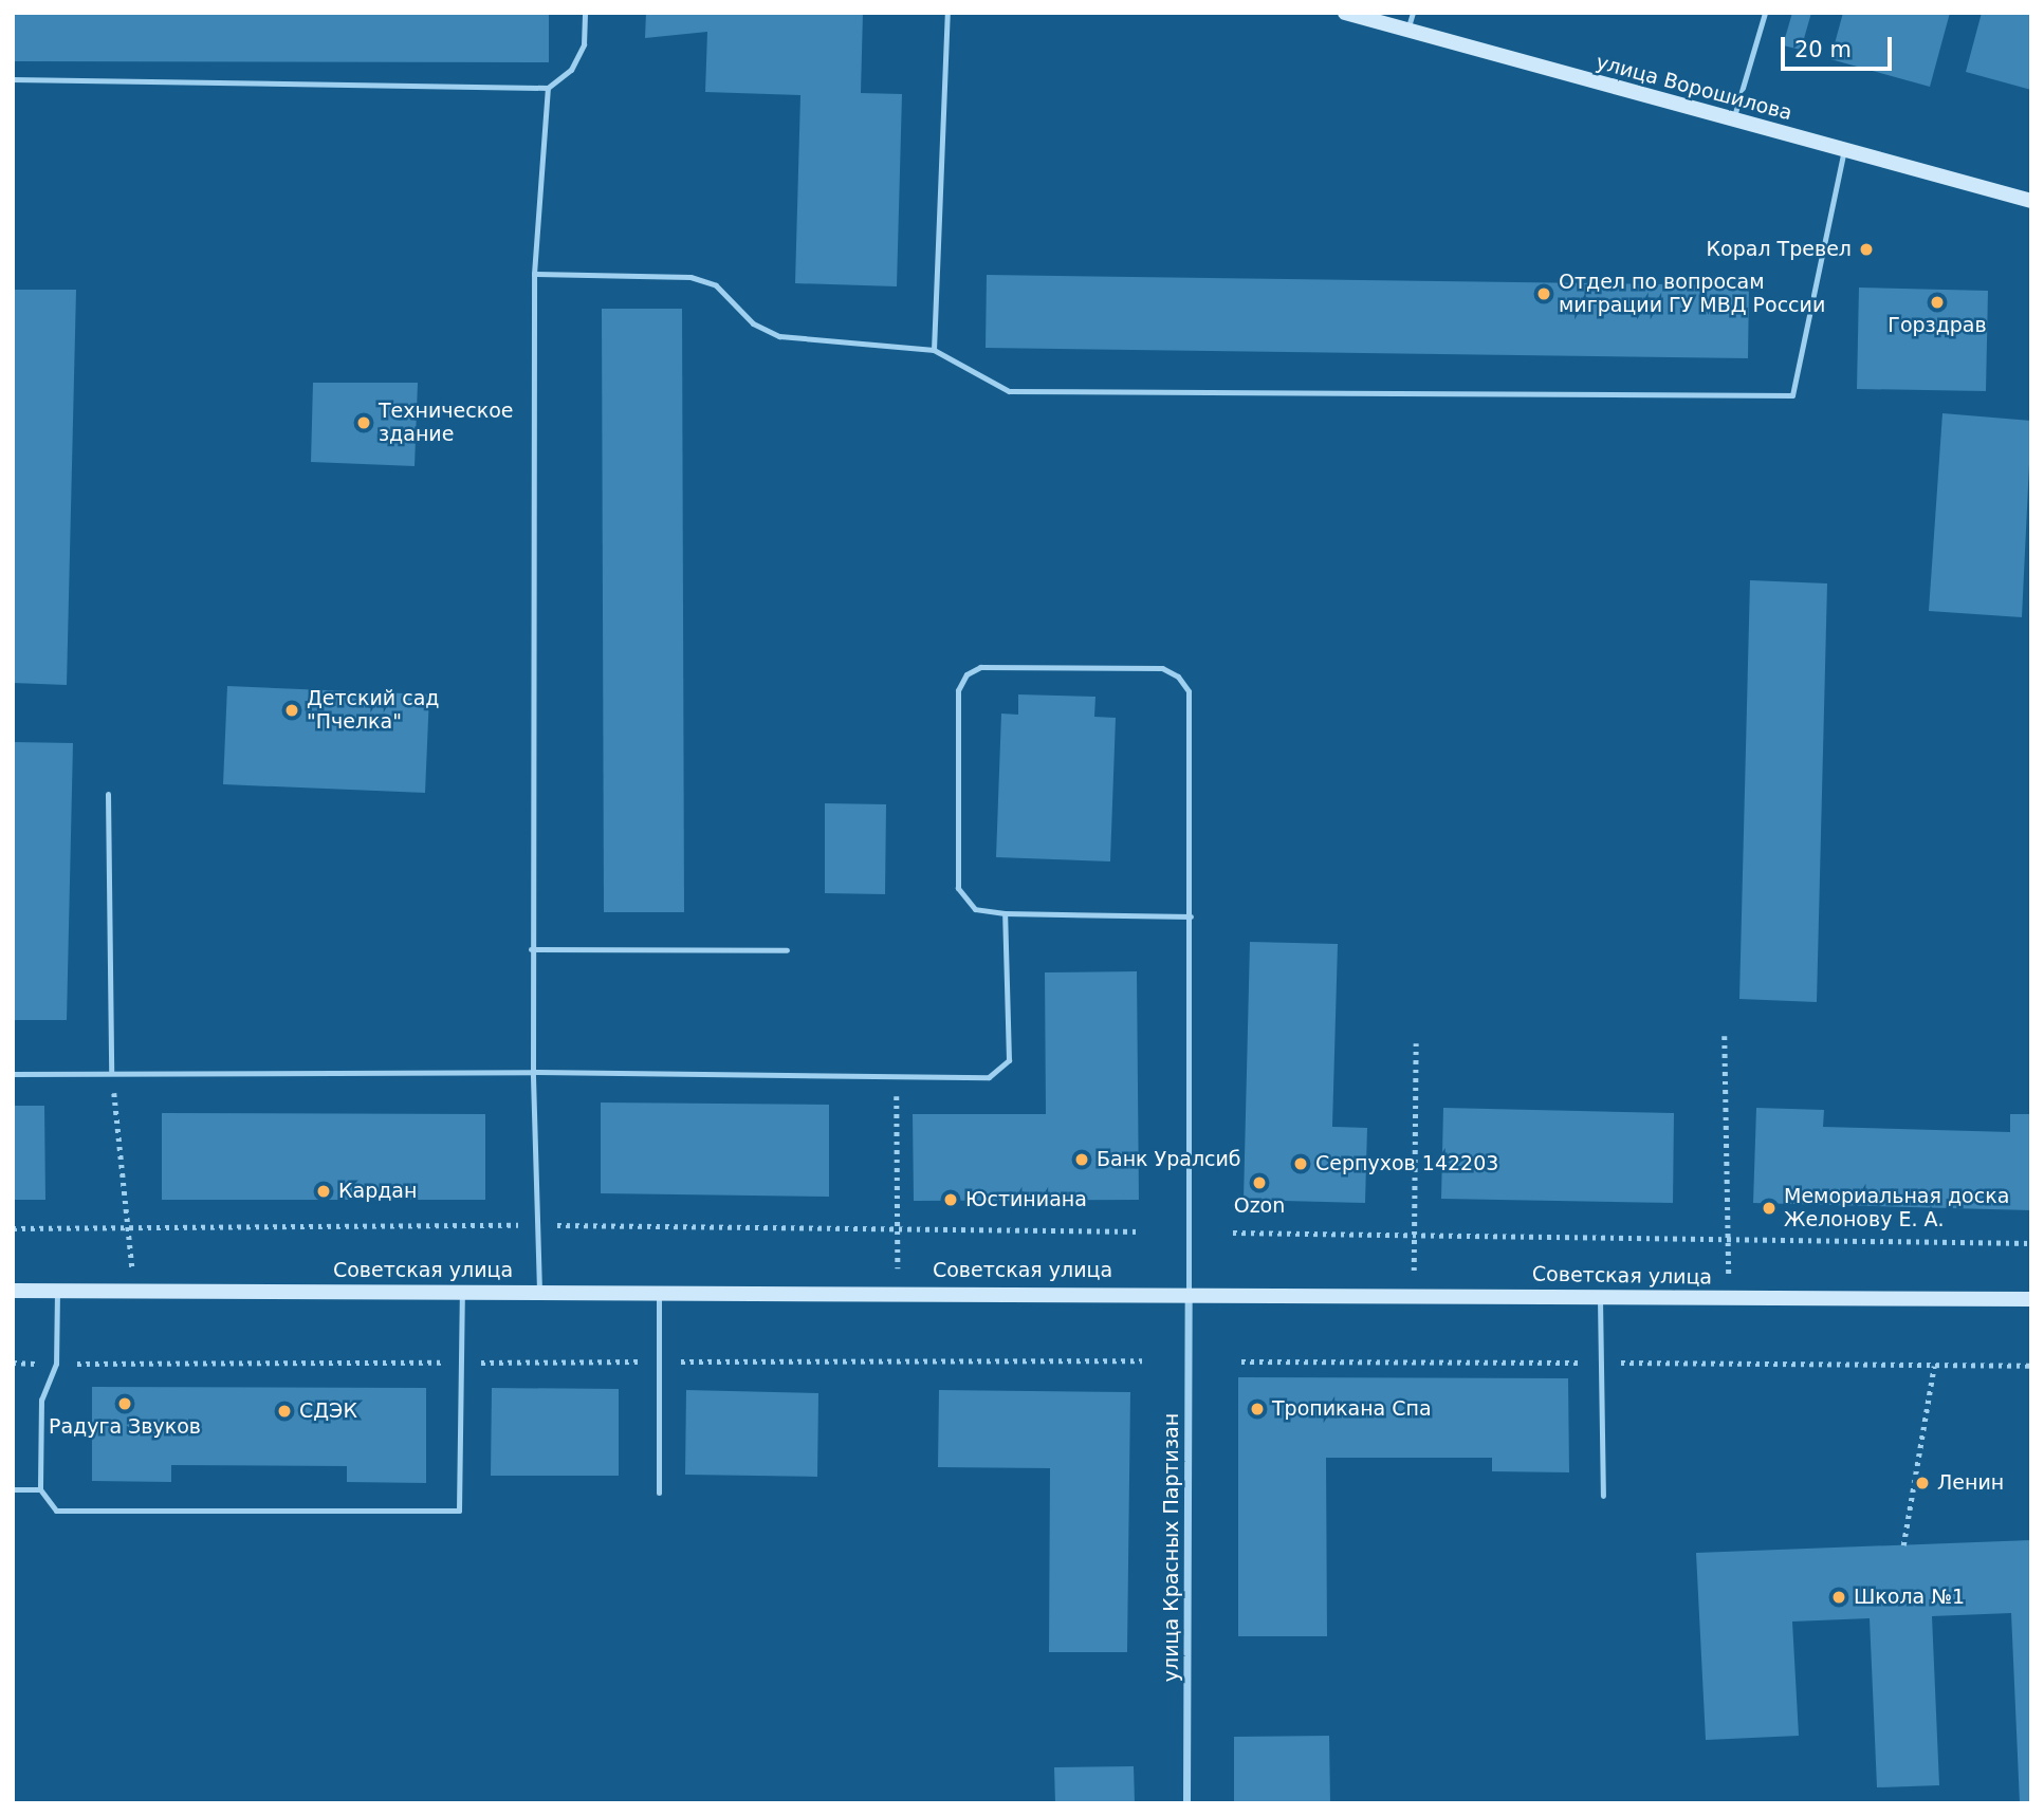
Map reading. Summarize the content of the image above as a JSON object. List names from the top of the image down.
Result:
{
  "streets": {
    "street": ["улица Ворошилова", "Советская улица", "улица Красных Партизан"]
  },
  "crossings": [
    ["Советская улица", "улица Красных Партизан"]
  ],
  "places": [
    "Корал Тревел",
    "Отдел по вопросам миграции ГУ МВД России",
    "Горздрав",
    "Техническое здание",
    "Детский сад \"Пчелка\"",
    "Банк Уралсиб",
    "Серпухов 142203",
    "Ozon",
    "Кардан",
    "Юстиниана",
    "Мемориальная доска Желонову Е. А.",
    "Радуга Звуков",
    "Тропикана Спа",
    "СДЭК",
    "Ленин",
    "Школа №1"
  ],
  "scale_bar": "20 m"
}
